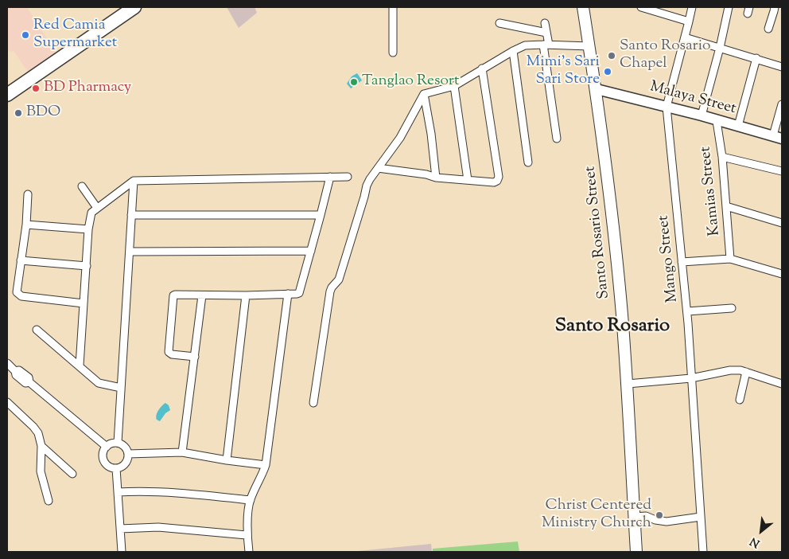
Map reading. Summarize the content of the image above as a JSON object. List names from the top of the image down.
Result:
{
  "streets": {
    "main road": ["Santo Rosario Street"],
    "street": ["Malaya Street", "Kamias Street", "Mango Street"]
  },
  "crossings": [
    ["Malaya Street", "Kamias Street"],
    ["Malaya Street", "Santo Rosario Street"],
    ["Malaya Street", "Mango Street"]
  ],
  "districts": ["Santo Rosario"],
  "places": [
    "Red Camia Supermarket",
    "Santo Rosario Chapel",
    "Mimi's Sari Sari Store",
    "Tanglao Resort",
    "BD Pharmacy",
    "BDO",
    "Christ Centered Ministry Church"
  ],
  "north": "bottom left"
}
